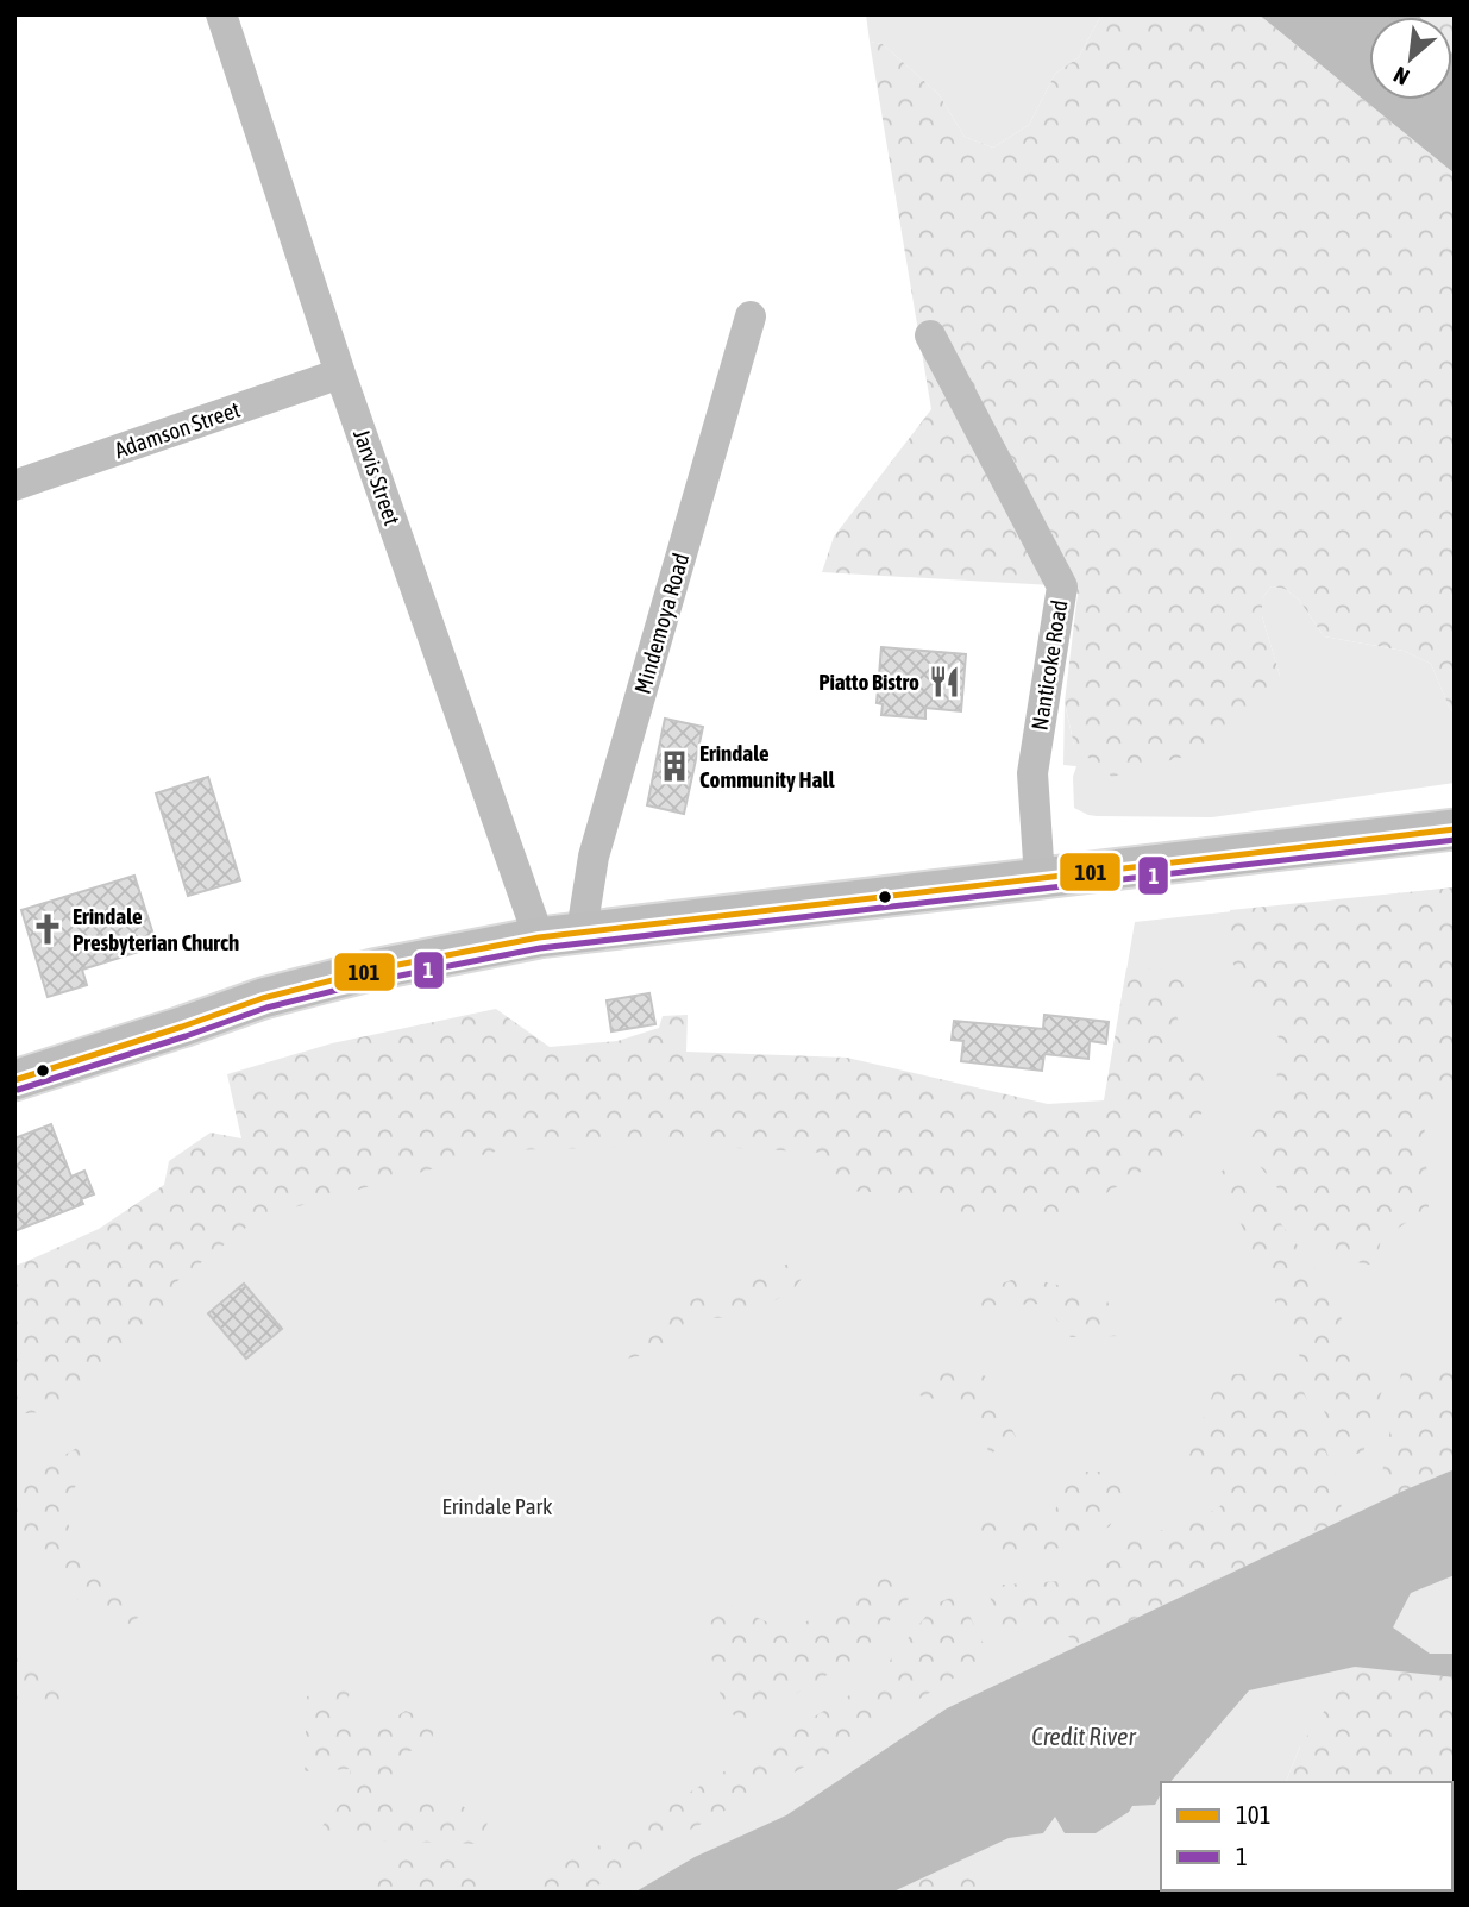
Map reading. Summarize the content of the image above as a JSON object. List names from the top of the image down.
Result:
{
  "streets": {
    "street": [
      "Adamson Street",
      "Jarvis Street",
      "Mindemoya Road",
      "Nanticoke Road"
    ]
  },
  "crossings": [
    ["Adamson Street", "Jarvis Street"]
  ],
  "water": ["Credit River"],
  "parks": ["Erindale Park"],
  "places": {
    "restaurant": ["Piatto Bistro"],
    "building": ["Erindale Community Hall"],
    "church": ["Erindale Presbyterian Church"]
  },
  "lines": ["transit line 101", "transit line 1"],
  "legend": ["101", "1"],
  "north": "bottom left"
}
